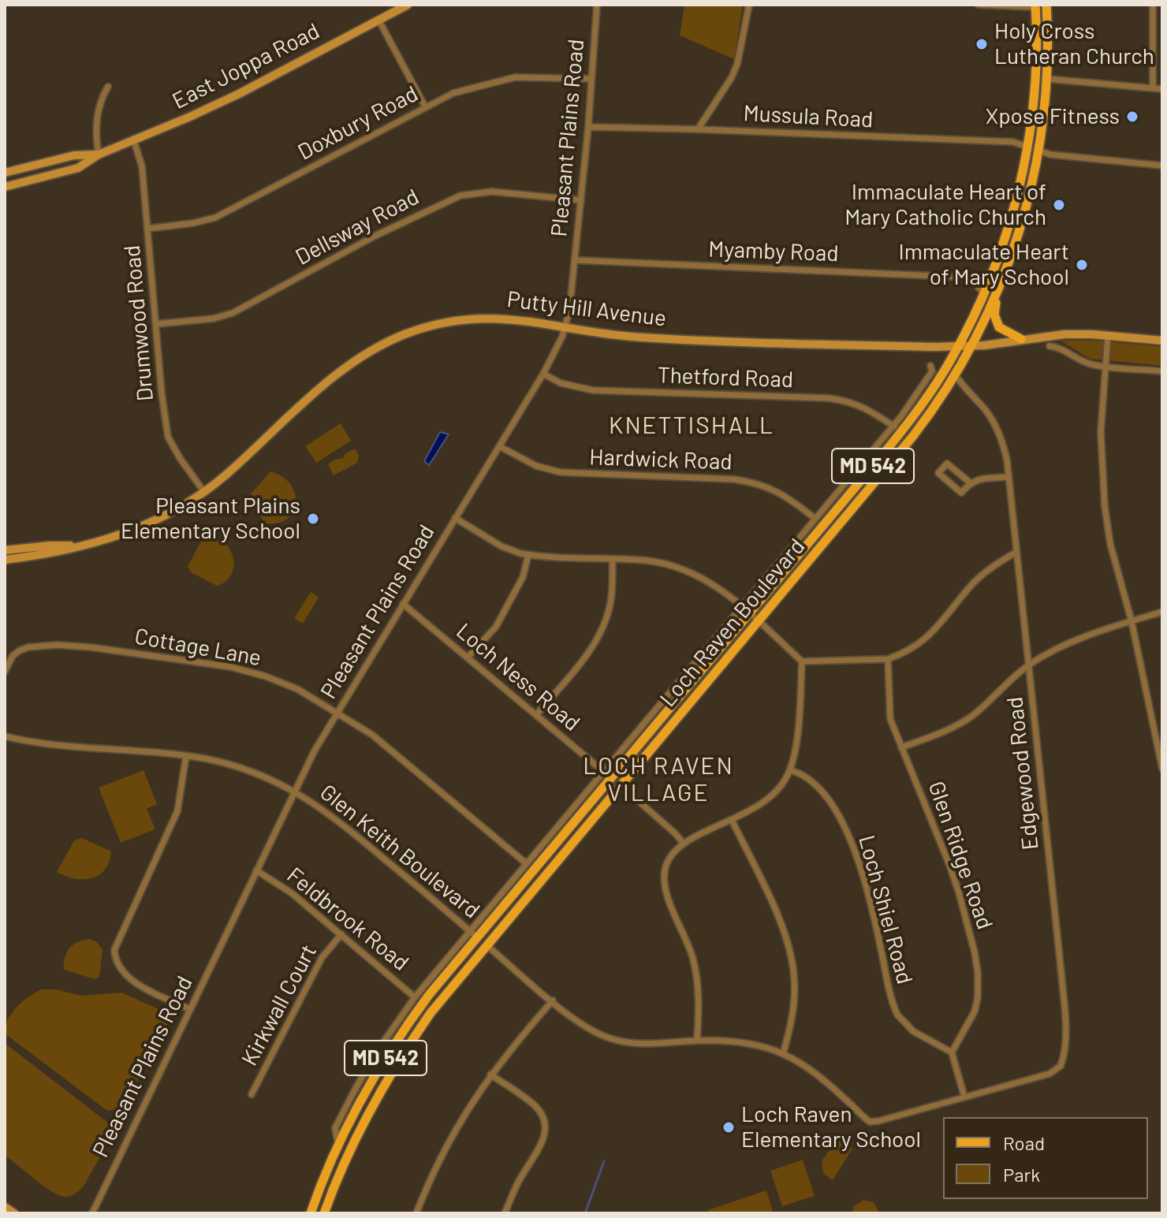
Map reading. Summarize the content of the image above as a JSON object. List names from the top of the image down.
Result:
{
  "streets": {
    "main road": ["MD 542", "Loch Raven Boulevard"],
    "street": [
      "East Joppa Road",
      "Mussula Road",
      "Doxbury Road",
      "Pleasant Plains Road",
      "Dellsway Road",
      "Myamby Road",
      "Putty Hill Avenue",
      "Drumwood Road",
      "Thetford Road",
      "Hardwick Road",
      "Cottage Lane",
      "Loch Ness Road",
      "Edgewood Road",
      "Glen Keith Boulevard",
      "Glen Ridge Road",
      "Loch Shiel Road",
      "Feldbrook Road",
      "Kirkwall Court"
    ]
  },
  "crossings": [
    ["East Joppa Road", "Drumwood Road"],
    ["Mussula Road", "Pleasant Plains Road"],
    ["Mussula Road", "Loch Raven Boulevard"],
    ["Doxbury Road", "Pleasant Plains Road"],
    ["Doxbury Road", "Drumwood Road"],
    ["Pleasant Plains Road", "Dellsway Road"],
    ["Pleasant Plains Road", "Myamby Road"],
    ["Pleasant Plains Road", "Putty Hill Avenue"],
    ["Pleasant Plains Road", "Thetford Road"],
    ["Pleasant Plains Road", "Hardwick Road"],
    ["Pleasant Plains Road", "Cottage Lane"],
    ["Pleasant Plains Road", "Loch Ness Road"],
    ["Pleasant Plains Road", "Glen Keith Boulevard"],
    ["Pleasant Plains Road", "Feldbrook Road"],
    ["Dellsway Road", "Drumwood Road"],
    ["Myamby Road", "Loch Raven Boulevard"],
    ["Putty Hill Avenue", "Drumwood Road"],
    ["Putty Hill Avenue", "Loch Raven Boulevard"],
    ["Thetford Road", "Loch Raven Boulevard"],
    ["Hardwick Road", "Loch Raven Boulevard"],
    ["Loch Raven Boulevard", "Cottage Lane"],
    ["Loch Raven Boulevard", "Loch Ness Road"],
    ["Loch Raven Boulevard", "Edgewood Road"],
    ["Loch Raven Boulevard", "Glen Keith Boulevard"],
    ["Loch Raven Boulevard", "Feldbrook Road"],
    ["Edgewood Road", "Glen Keith Boulevard"],
    ["Glen Ridge Road", "Loch Shiel Road"],
    ["Feldbrook Road", "Kirkwall Court"]
  ],
  "districts": ["KNETTISHALL", "LOCH RAVEN VILLAGE"],
  "places": [
    "Holy Cross Lutheran Church",
    "Xpose Fitness",
    "Immaculate Heart of Mary Catholic Church",
    "Immaculate Heart of Mary School",
    "Pleasant Plains Elementary School",
    "Loch Raven Elementary School"
  ],
  "legend": ["Road", "Park"]
}
